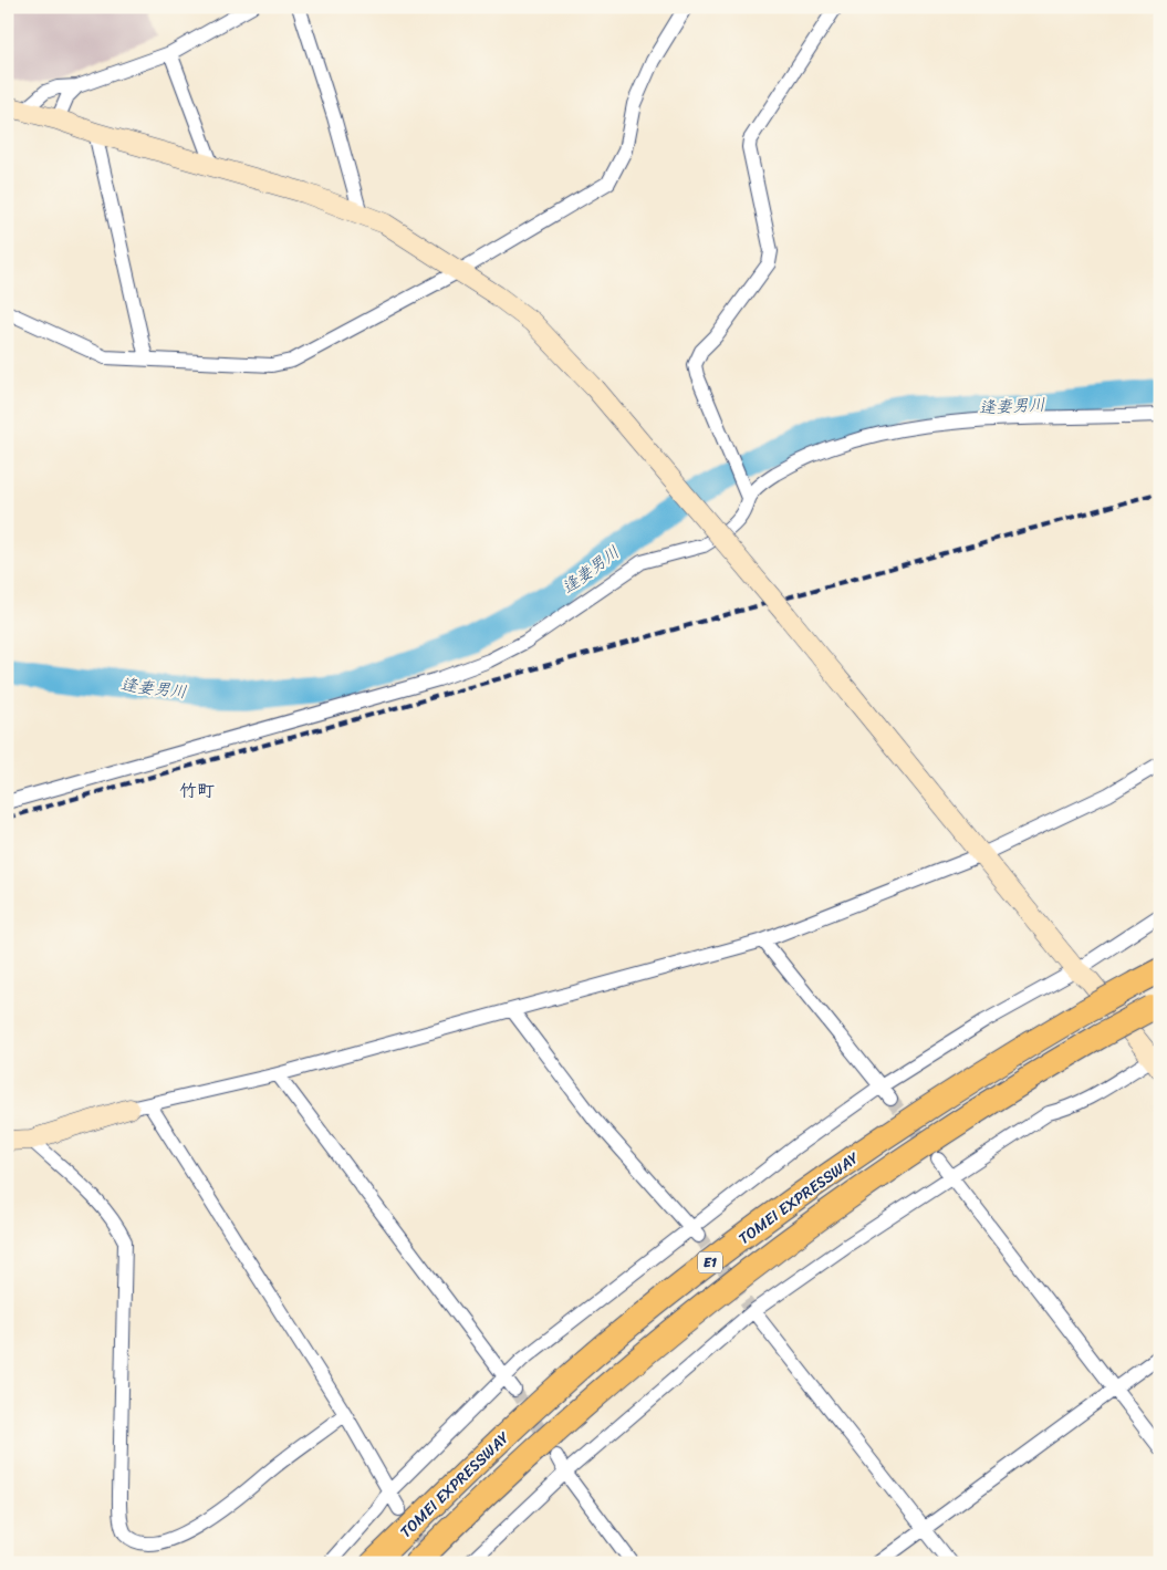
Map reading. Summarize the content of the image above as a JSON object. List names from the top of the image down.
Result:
{
  "streets": {
    "highway": ["TOMEI EXPRESSWAY", "E1"]
  },
  "districts": ["竹町"],
  "water": ["逢妻男川"]
}
